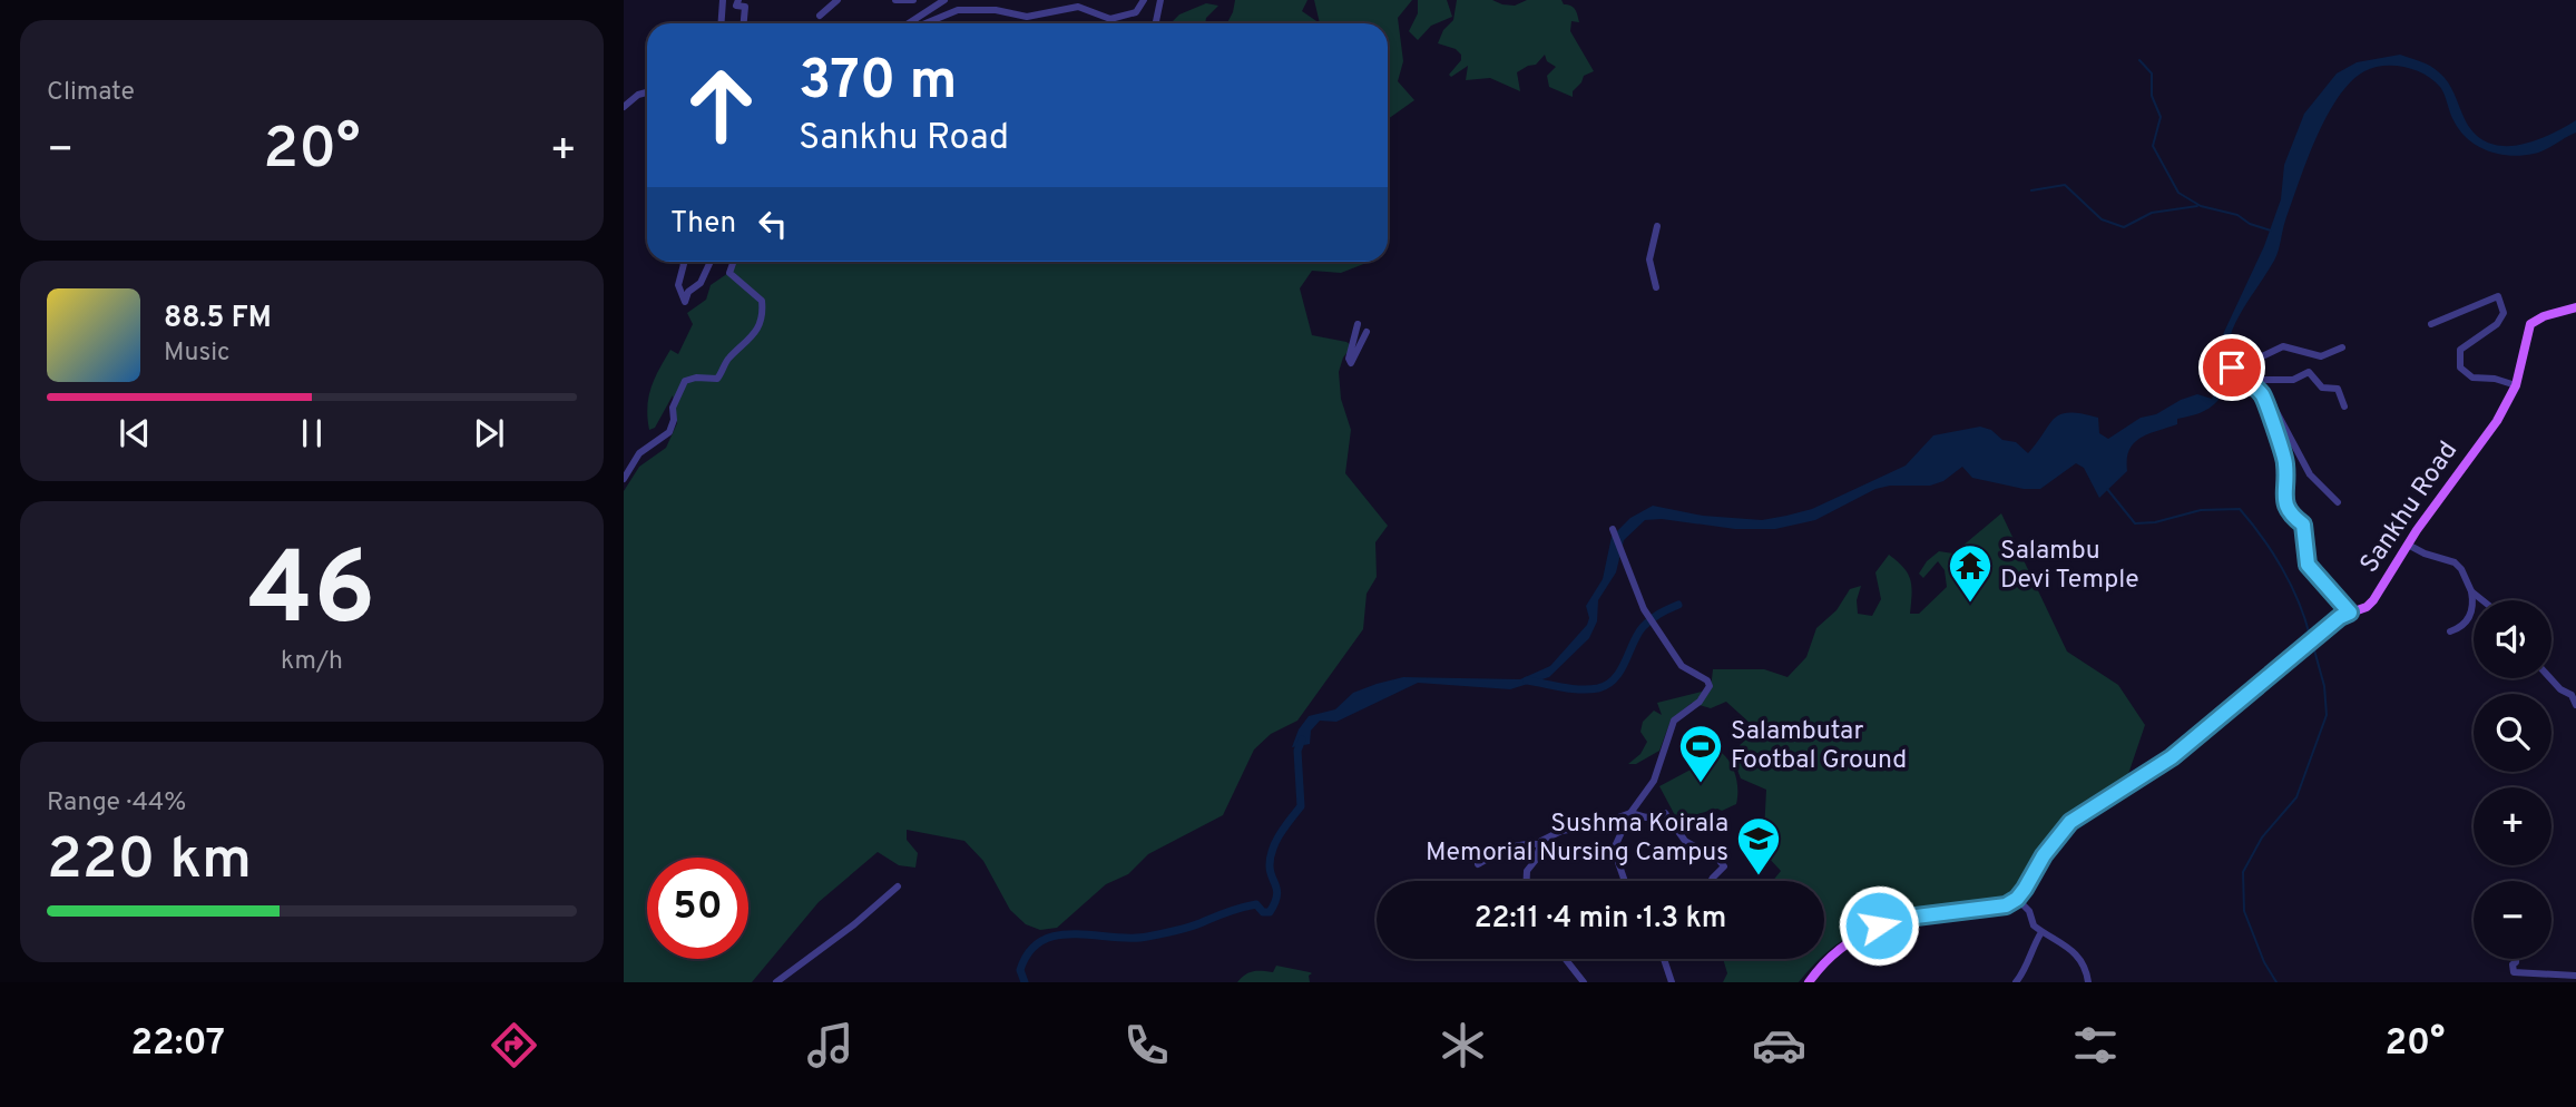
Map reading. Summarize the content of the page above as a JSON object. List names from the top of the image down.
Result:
{
  "streets": {
    "main road": ["Sankhu Road"]
  },
  "places": {
    "temple": ["Salambu Devi Temple"],
    "sports": ["Salambutar Footbal Ground"],
    "school or university": ["Sushma Koirala Memorial Nursing Campus"]
  },
  "page": {
    "tile": [
      "Climate",
      ["46", "km/h"],
      ["Range · 44%", "220 km"]
    ],
    "turn": ["370 m", "Sankhu Road"],
    "heat": ["−", "20°", "+"],
    "then": "Then",
    "song": ["88.5 FM", "Music"],
    "map_buttons": ["+", "−"],
    "limit": "50",
    "trip": "22:11 · 4 min · 1.3 km",
    "tabs": ["22:07", "20°"]
  }
}
